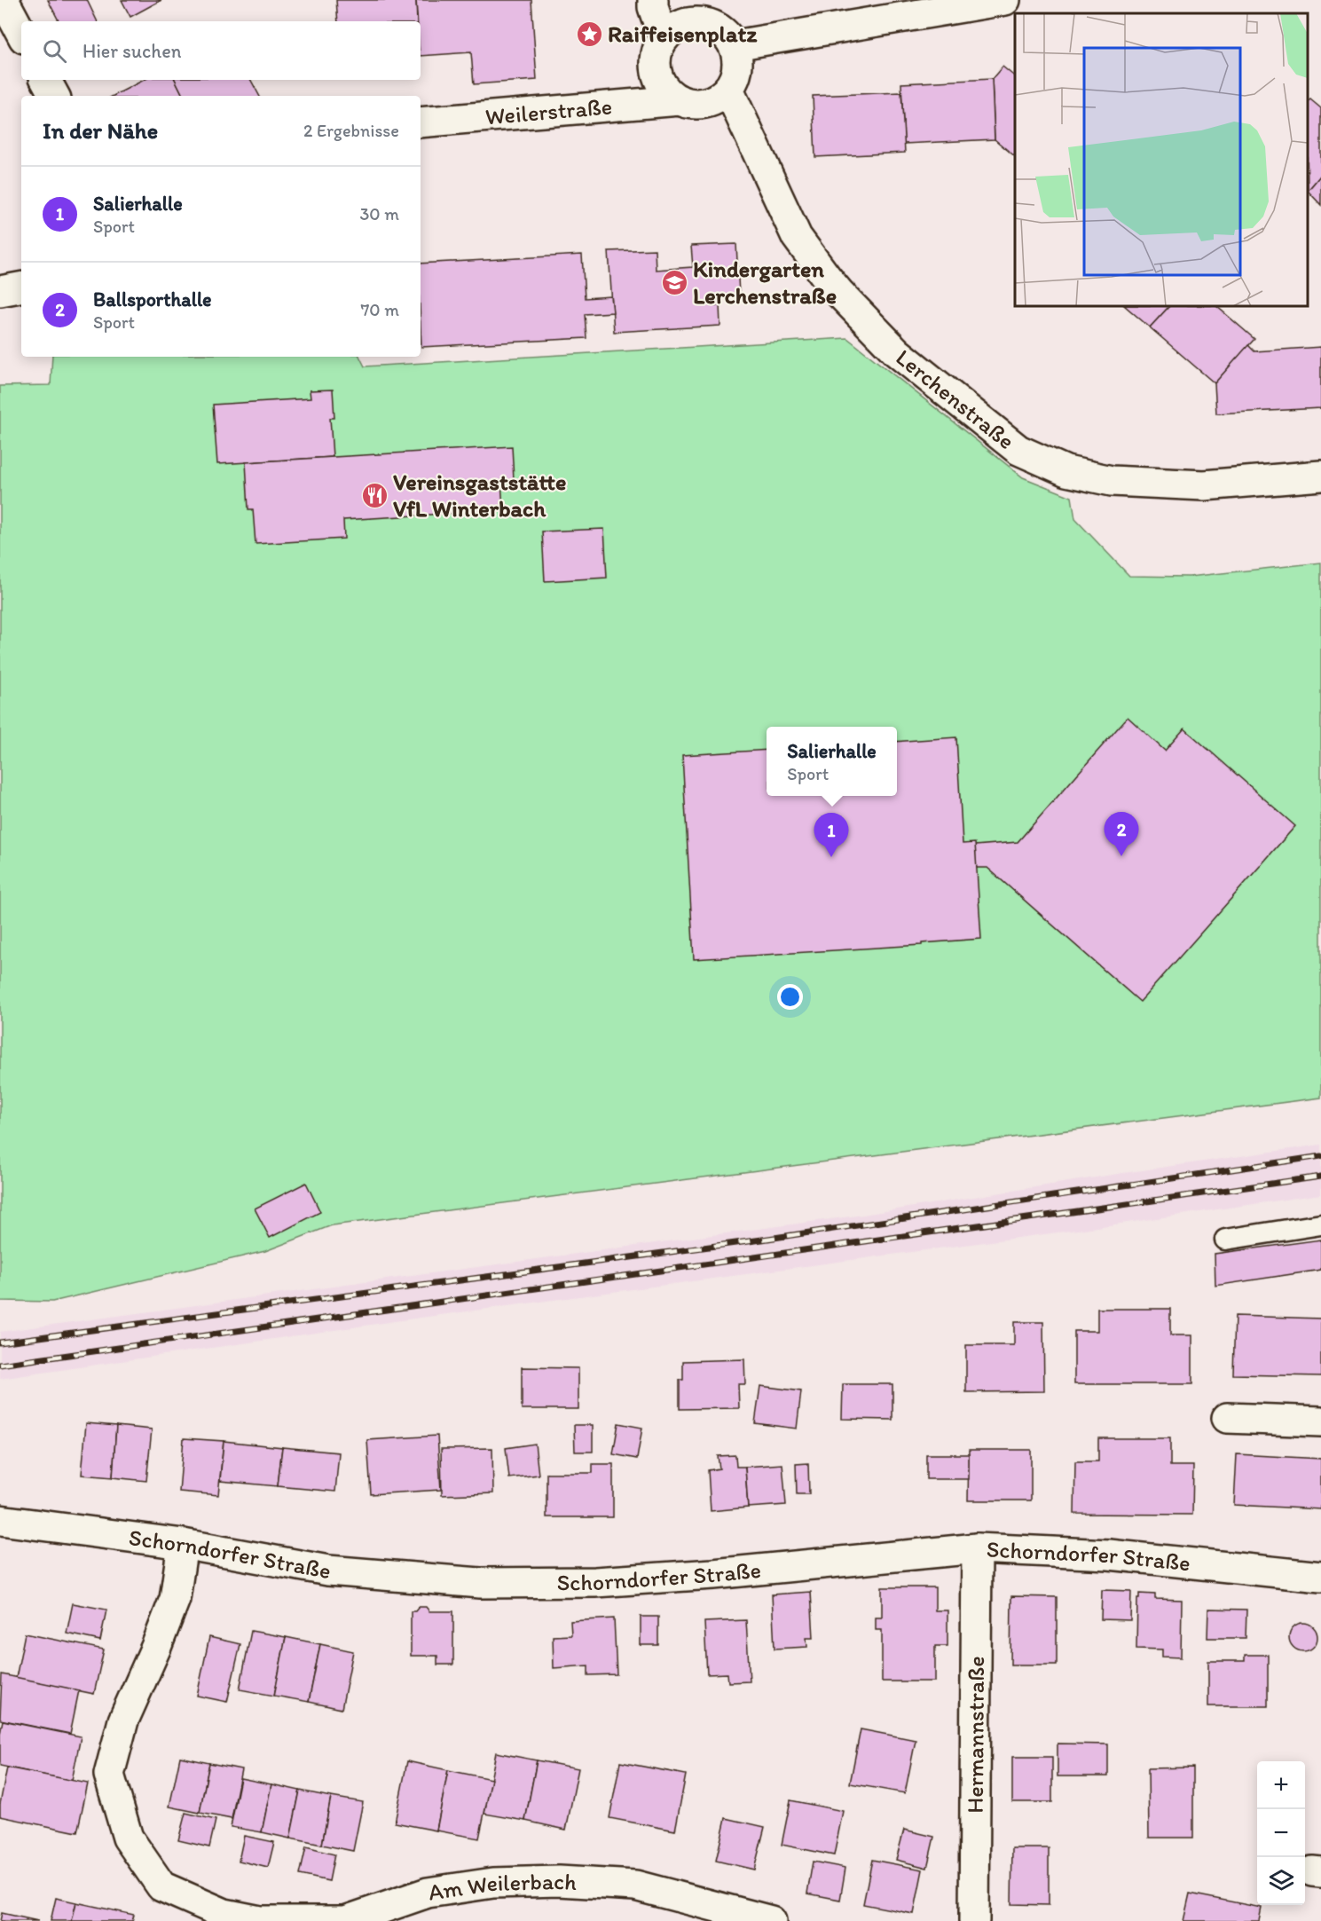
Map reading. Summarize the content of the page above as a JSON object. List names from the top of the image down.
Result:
{
  "streets": {
    "street": [
      "Weilerstraße",
      "Lerchenstraße",
      "Schorndorfer Straße",
      "Hermannstraße",
      "Am Weilerbach"
    ]
  },
  "crossings": [
    ["Weilerstraße", "Lerchenstraße"],
    ["Schorndorfer Straße", "Hermannstraße"],
    ["Schorndorfer Straße", "Am Weilerbach"]
  ],
  "places": {
    "place": ["Raiffeisenplatz"],
    "school or university": ["Kindergarten Lerchenstraße"],
    "restaurant": ["Vereinsgaststätte VfL Winterbach"]
  },
  "page": {
    "search": "Hier suchen",
    "heading": ["In der Nähe", "2 Ergebnisse"],
    "list": [
      {
        "mark": "1",
        "name": "Salierhalle",
        "note": "Sport",
        "value": "30 m"
      },
      {
        "mark": "2",
        "name": "Ballsporthalle",
        "note": "Sport",
        "value": "70 m"
      }
    ],
    "popup": ["Salierhalle", "Sport"],
    "pins": ["2", "1"],
    "map_buttons": ["+", "−"]
  }
}
